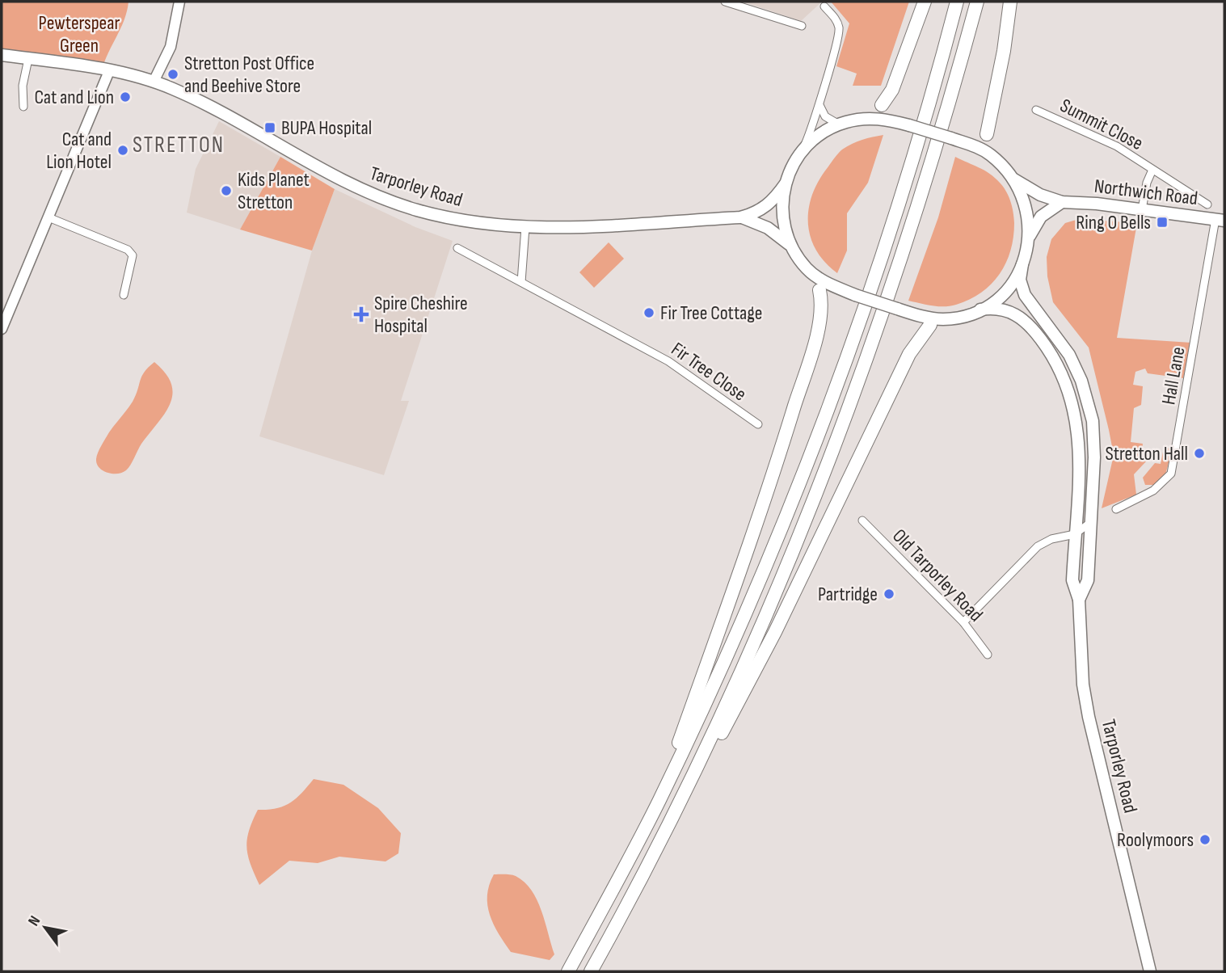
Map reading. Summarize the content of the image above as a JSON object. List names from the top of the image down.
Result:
{
  "streets": {
    "main road": ["Tarporley Road", "Northwich Road"],
    "street": [
      "Summit Close",
      "Fir Tree Close",
      "Hall Lane",
      "Old Tarporley Road"
    ]
  },
  "crossings": [
    ["Summit Close", "Northwich Road"],
    ["Northwich Road", "Hall Lane"]
  ],
  "districts": ["STRETTON"],
  "parks": ["Pewterspear Green"],
  "places": {
    "other": [
      "Stretton Post Office and Beehive Store",
      "Cat and Lion",
      "Cat and Lion Hotel",
      "Kids Planet Stretton",
      "Fir Tree Cottage",
      "Stretton Hall",
      "Partridge",
      "Roolymoors"
    ],
    "transit": ["BUPA Hospital", "Ring O Bells"],
    "health": ["Spire Cheshire Hospital"]
  },
  "north": "top left"
}
